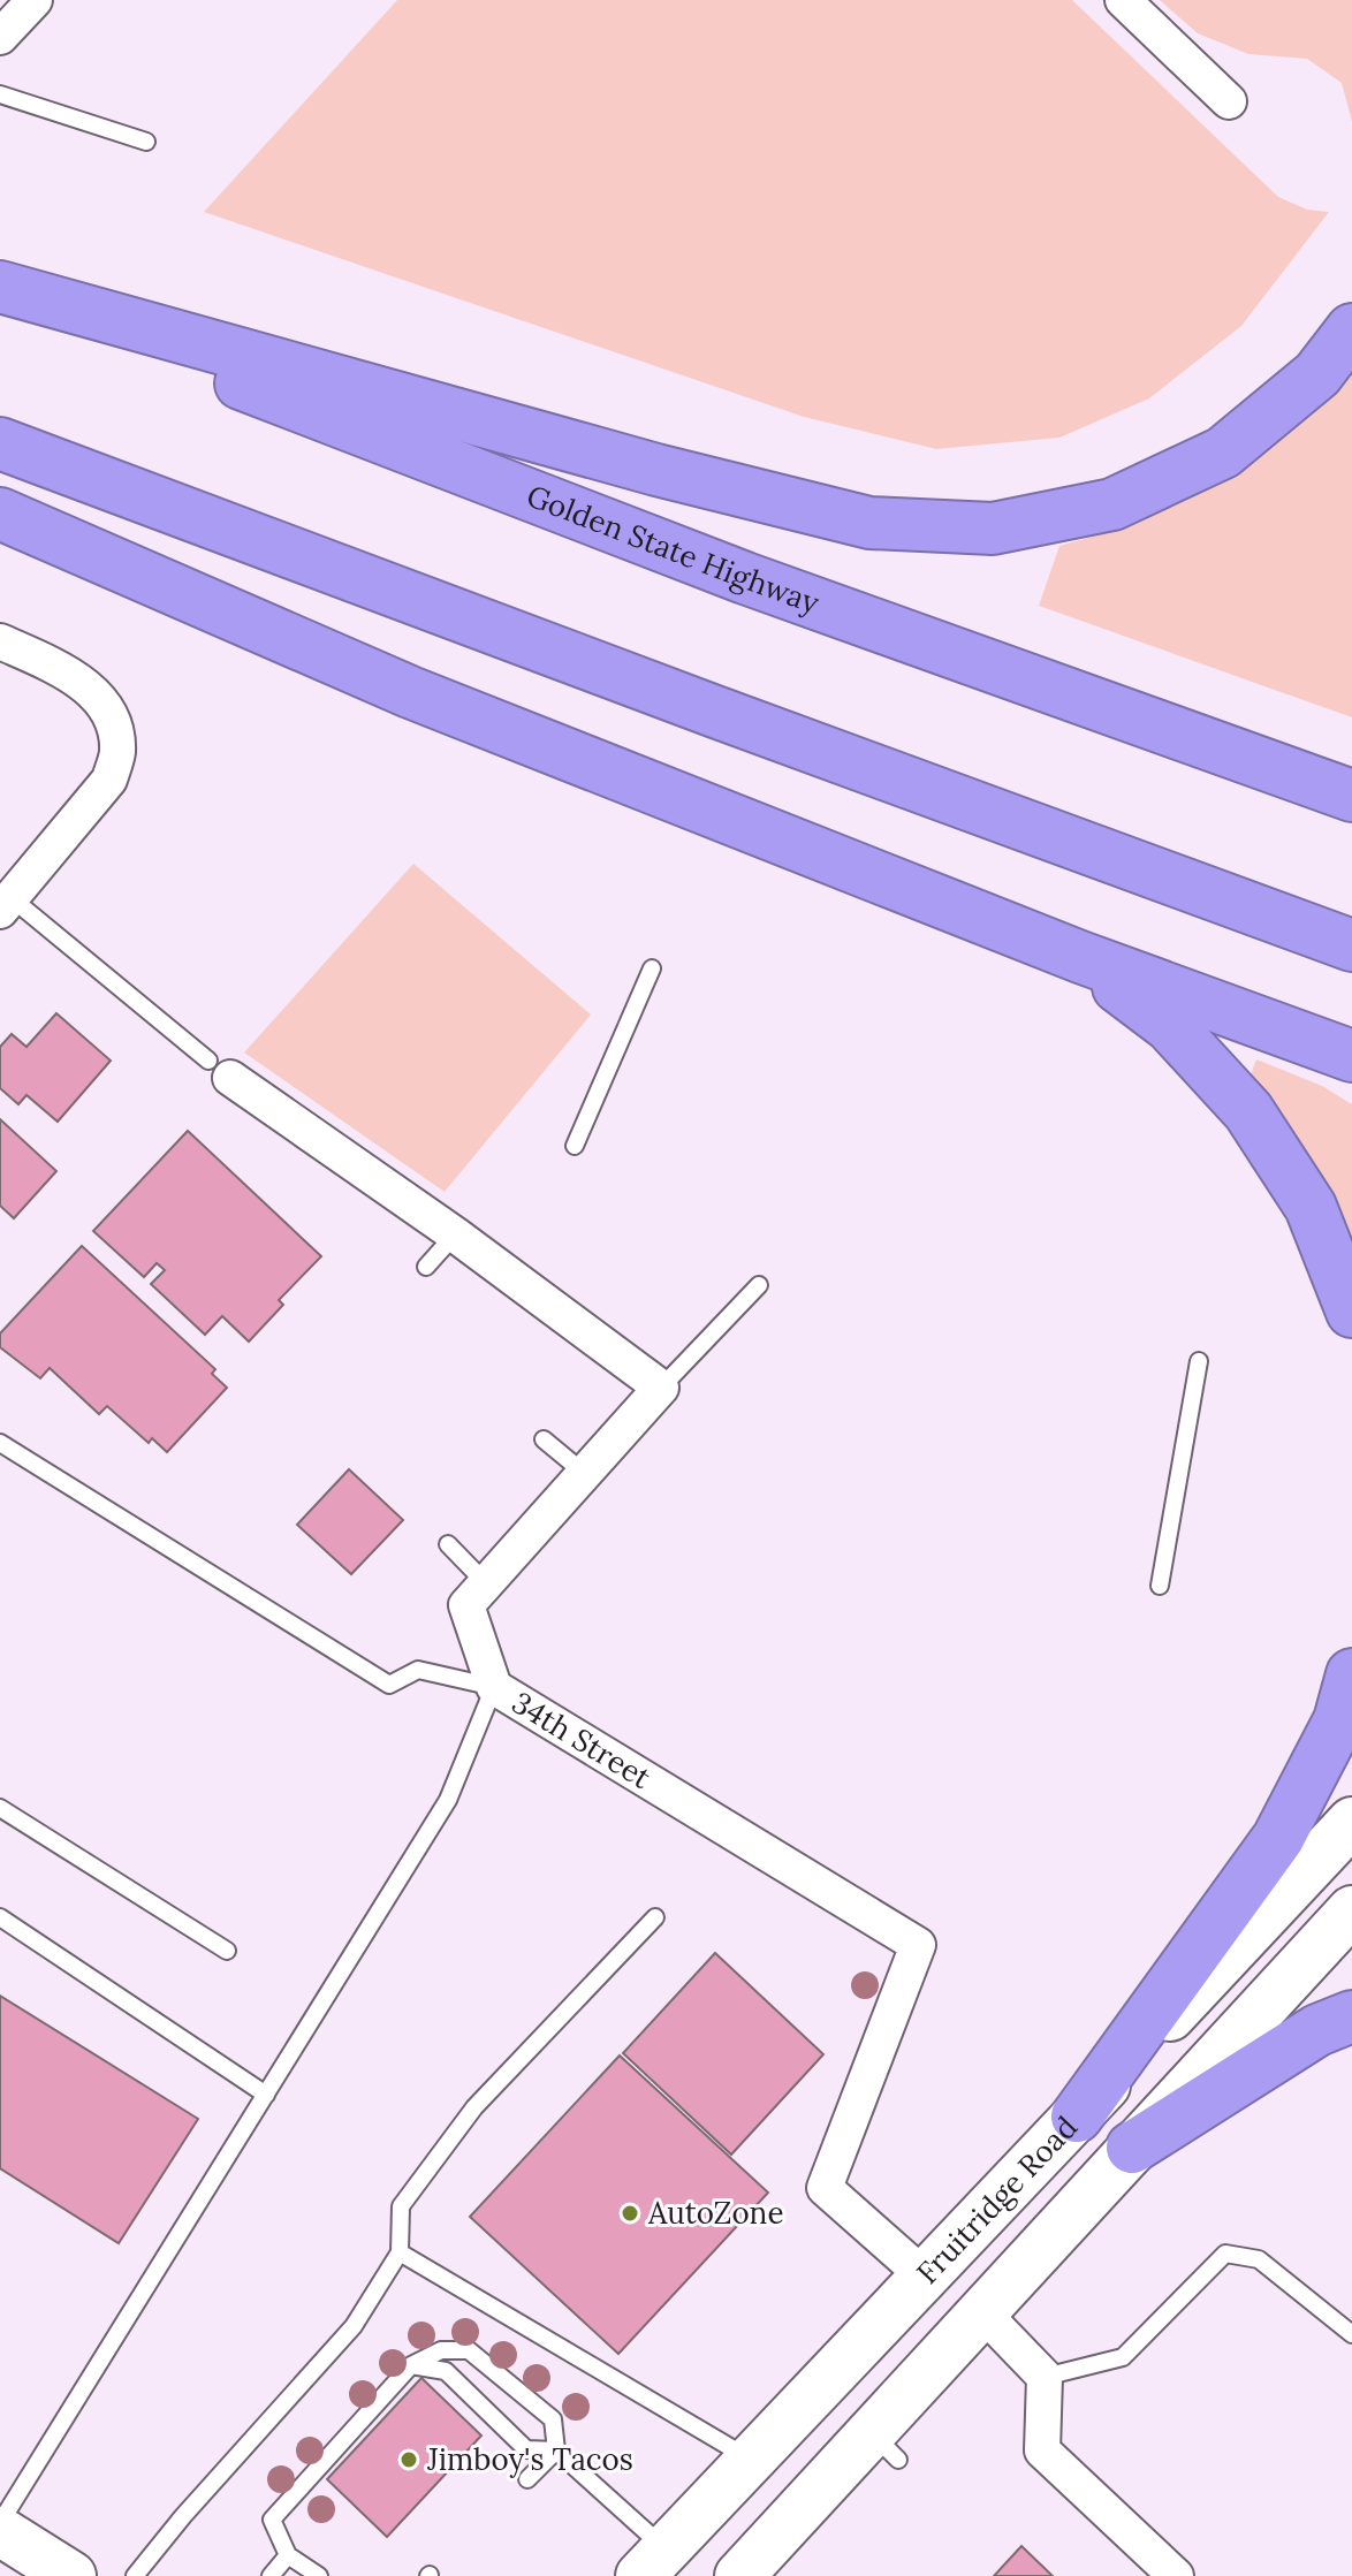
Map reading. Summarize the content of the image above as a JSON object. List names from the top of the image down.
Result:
{
  "streets": {
    "highway": ["Golden State Highway"],
    "main road": ["Fruitridge Road"],
    "street": ["34th Street"]
  },
  "crossings": [
    ["34th Street", "Fruitridge Road"]
  ],
  "places": ["AutoZone", "Jimboy's Tacos"]
}
